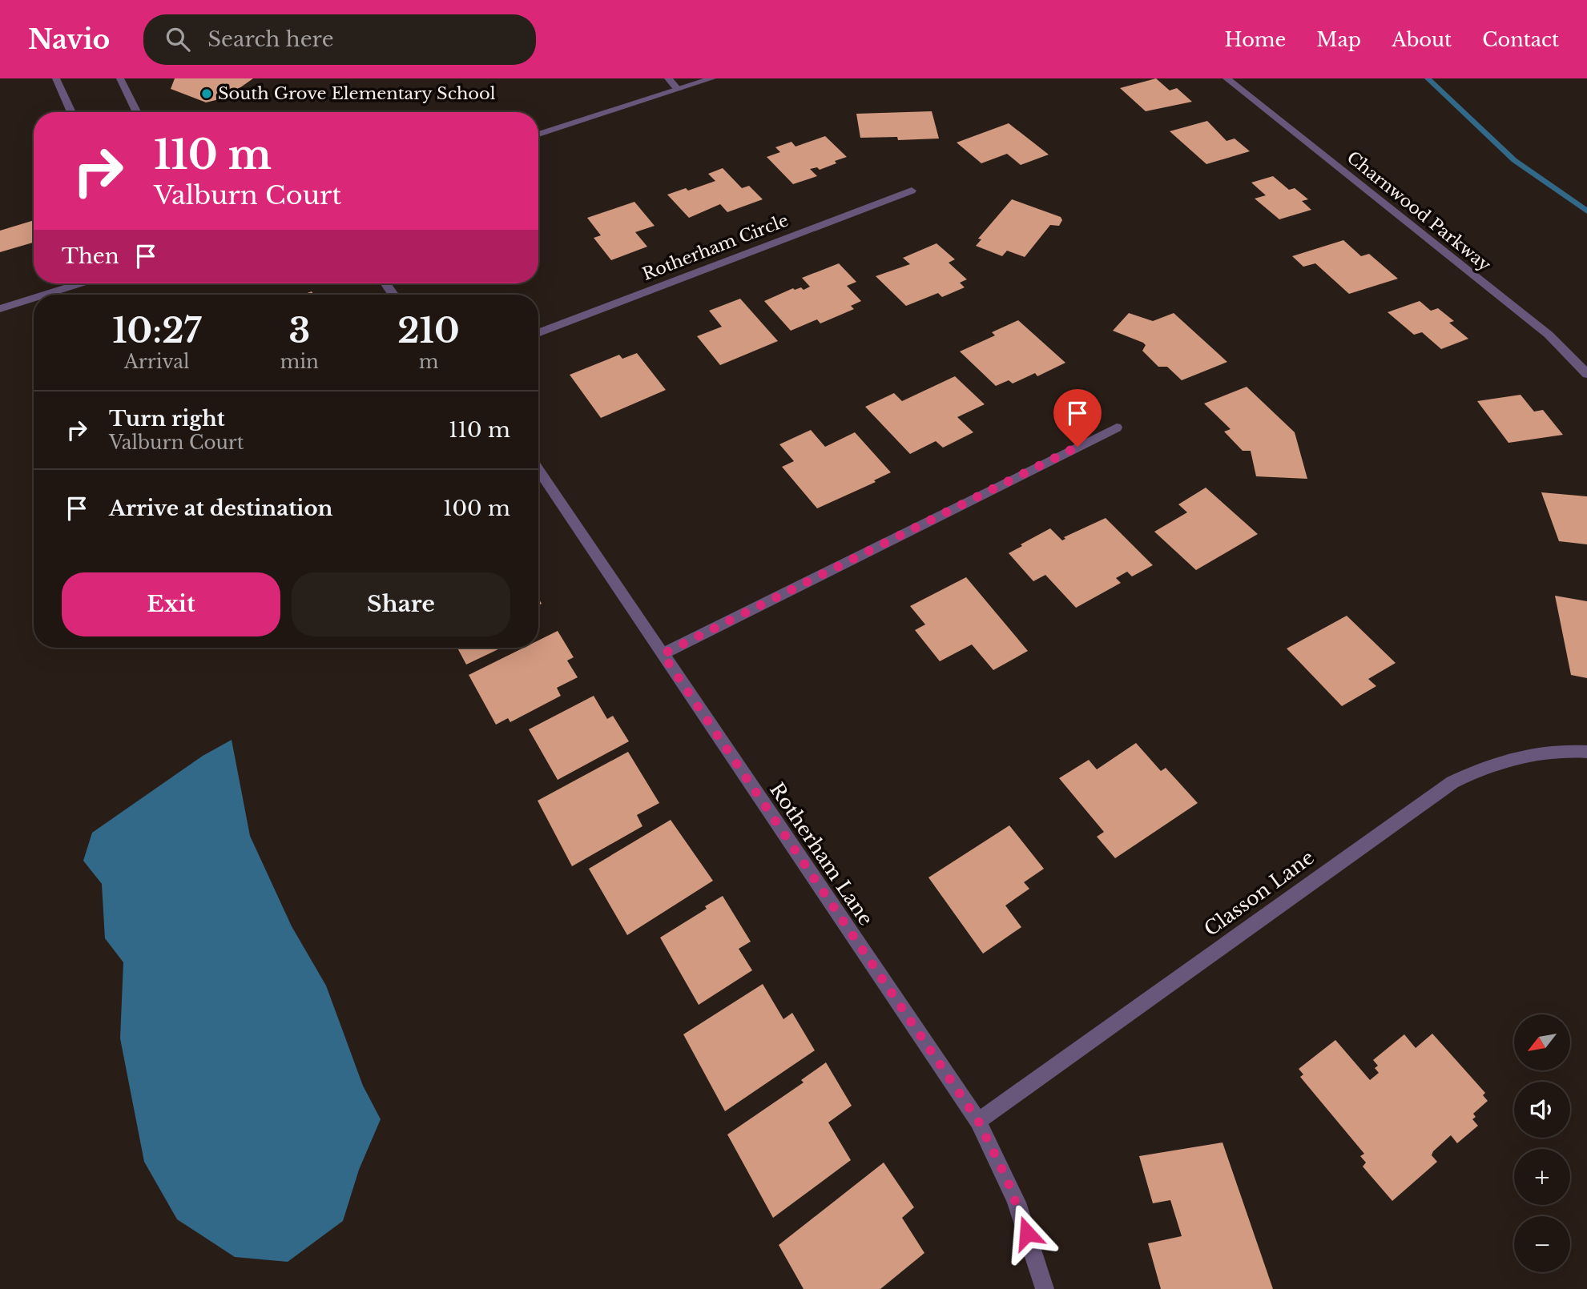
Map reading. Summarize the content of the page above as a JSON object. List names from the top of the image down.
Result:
{
  "streets": {
    "street": [
      "Charnwood Parkway",
      "Rotherham Circle",
      "Rotherham Lane",
      "Classon Lane"
    ]
  },
  "crossings": [
    ["Rotherham Lane", "Classon Lane"]
  ],
  "places": ["South Grove Elementary School"],
  "north": "bottom left",
  "page": {
    "header": "Navio",
    "search": "Search here",
    "nav": [
      "Home",
      "Map",
      "About",
      "Contact"
    ],
    "turn": ["110 m", "Valburn Court"],
    "then": "Then",
    "eta": [
      "10:27",
      "Arrival",
      "3",
      "min",
      "210",
      "m"
    ],
    "list": [
      {
        "name": "Turn right",
        "note": "Valburn Court",
        "value": "110 m"
      },
      {
        "name": "Arrive at destination",
        "value": "100 m"
      }
    ],
    "buttons": ["Exit", "Share"],
    "map_buttons": ["+", "−"]
  }
}
